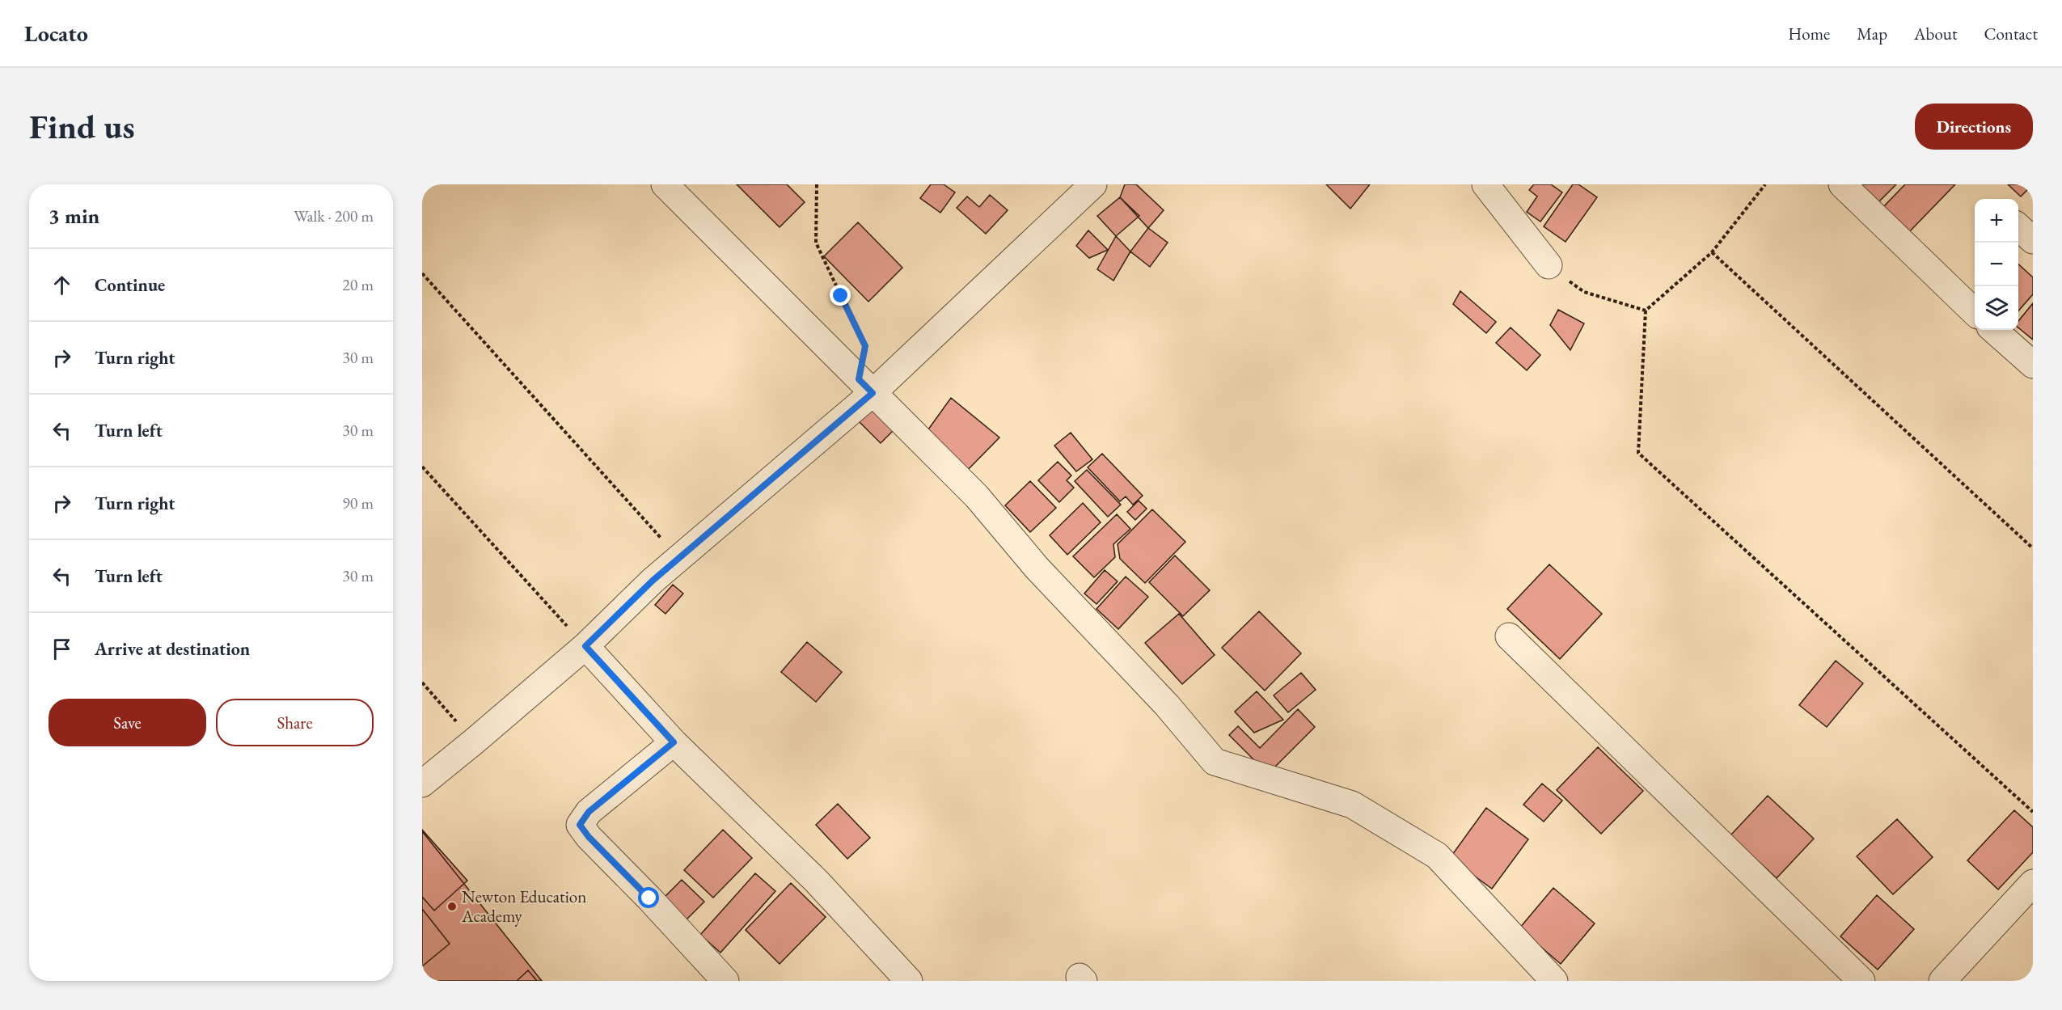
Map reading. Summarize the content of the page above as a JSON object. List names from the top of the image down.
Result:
{
  "places": ["Newton Education Academy"],
  "page": {
    "header": "Locato",
    "nav": [
      "Home",
      "Map",
      "About",
      "Contact"
    ],
    "buttons": [
      "Directions",
      ["Save", "Share"]
    ],
    "title": "Find us",
    "heading": ["3 min", "Walk · 200 m"],
    "map_buttons": ["+", "−"],
    "list": [
      ["Continue", "20 m"],
      ["Turn right", "30 m"],
      ["Turn left", "30 m"],
      ["Turn right", "90 m"],
      ["Turn left", "30 m"],
      "Arrive at destination"
    ]
  }
}
